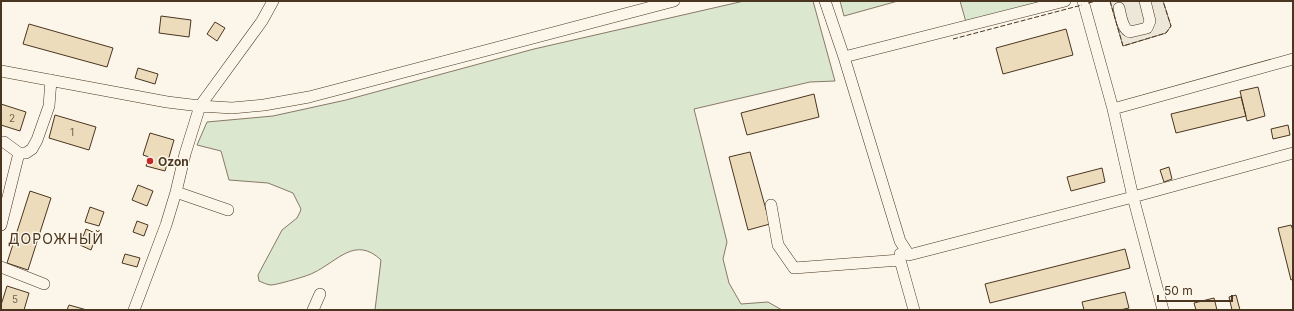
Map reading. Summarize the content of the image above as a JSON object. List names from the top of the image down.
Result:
{
  "districts": ["ДОРОЖНЫЙ"],
  "places": ["Ozon"],
  "house_numbers": ["2", "1", "5"],
  "scale_bar": "50 m"
}
